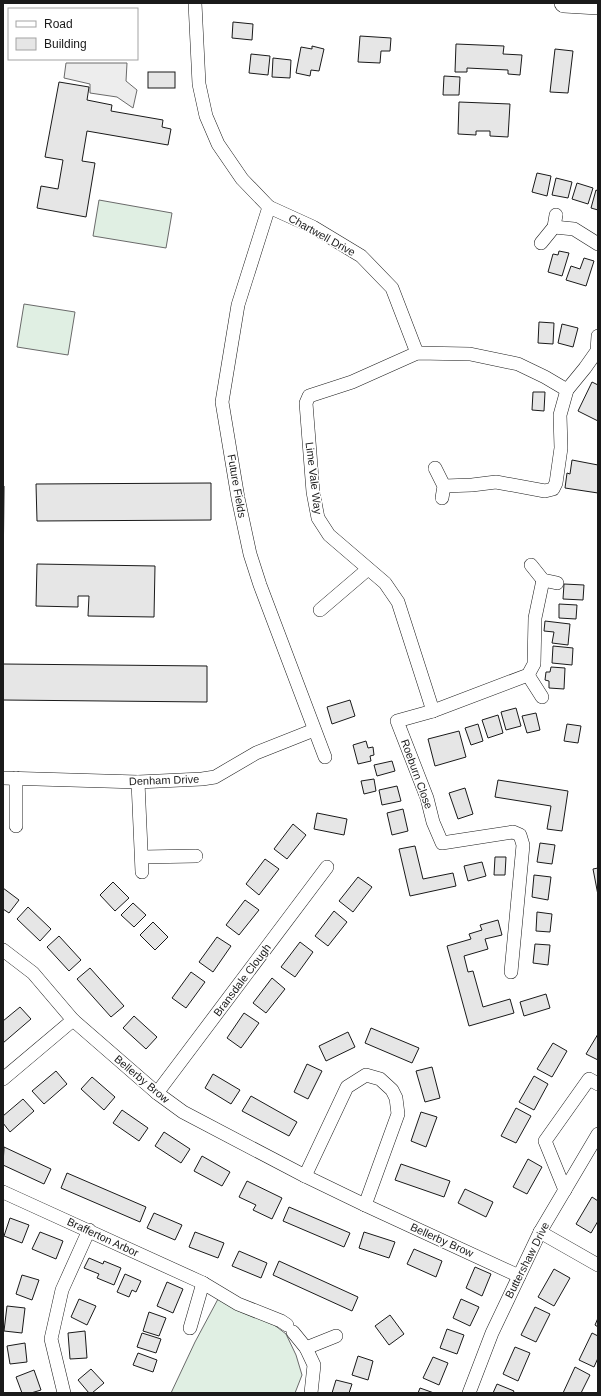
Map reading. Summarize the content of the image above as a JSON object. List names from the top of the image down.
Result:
{
  "streets": {
    "street": [
      "Chartwell Drive",
      "Lime Vale Way",
      "Future Fields",
      "Roeburn Close",
      "Denham Drive",
      "Bransdale Clough",
      "Bellerby Brow",
      "Brafferton Arbor",
      "Buttershaw Drive"
    ]
  },
  "crossings": [
    ["Chartwell Drive", "Lime Vale Way"],
    ["Chartwell Drive", "Future Fields"],
    ["Lime Vale Way", "Roeburn Close"],
    ["Future Fields", "Denham Drive"],
    ["Bransdale Clough", "Bellerby Brow"],
    ["Bellerby Brow", "Buttershaw Drive"]
  ],
  "legend": ["Road", "Building"]
}
